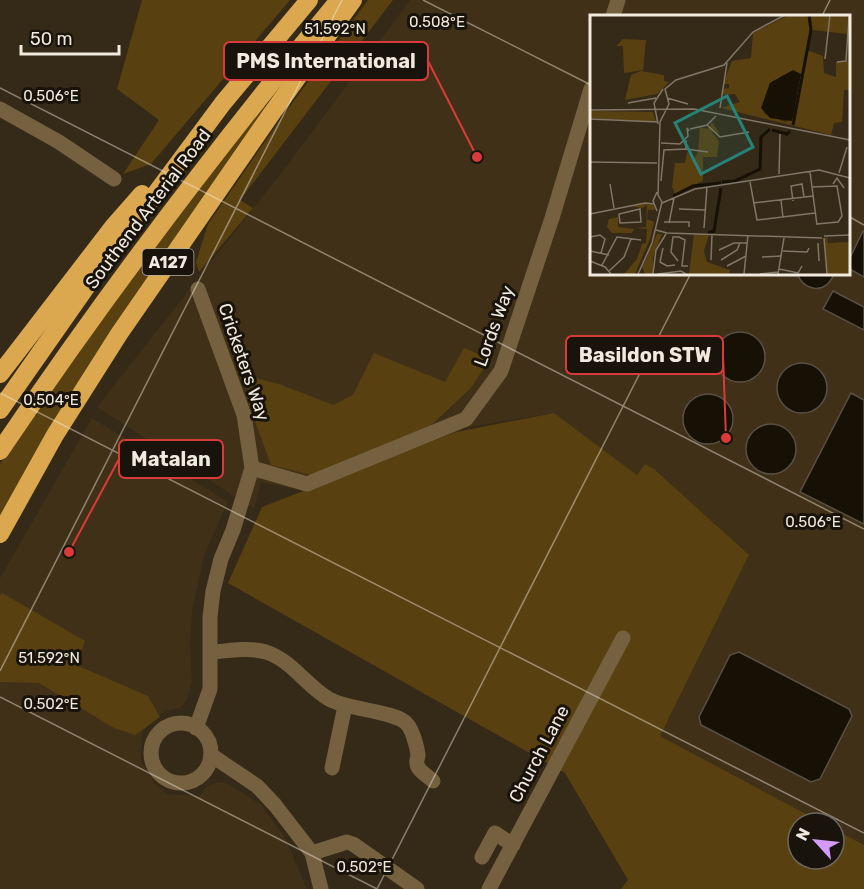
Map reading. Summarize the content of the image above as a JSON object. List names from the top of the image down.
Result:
{
  "streets": {
    "highway": ["Southend Arterial Road", "A127"],
    "street": ["Lords Way", "Cricketers Way", "Church Lane"]
  },
  "crossings": [
    ["Southend Arterial Road", "A127"],
    ["Lords Way", "Cricketers Way"]
  ],
  "places": ["PMS International", "Basildon STW", "Matalan"],
  "scale_bar": "50 m",
  "north": "top left",
  "coordinates": [
    "0.508°E",
    "51.592°N",
    "0.506°E",
    "0.504°E",
    "0.502°E"
  ]
}
